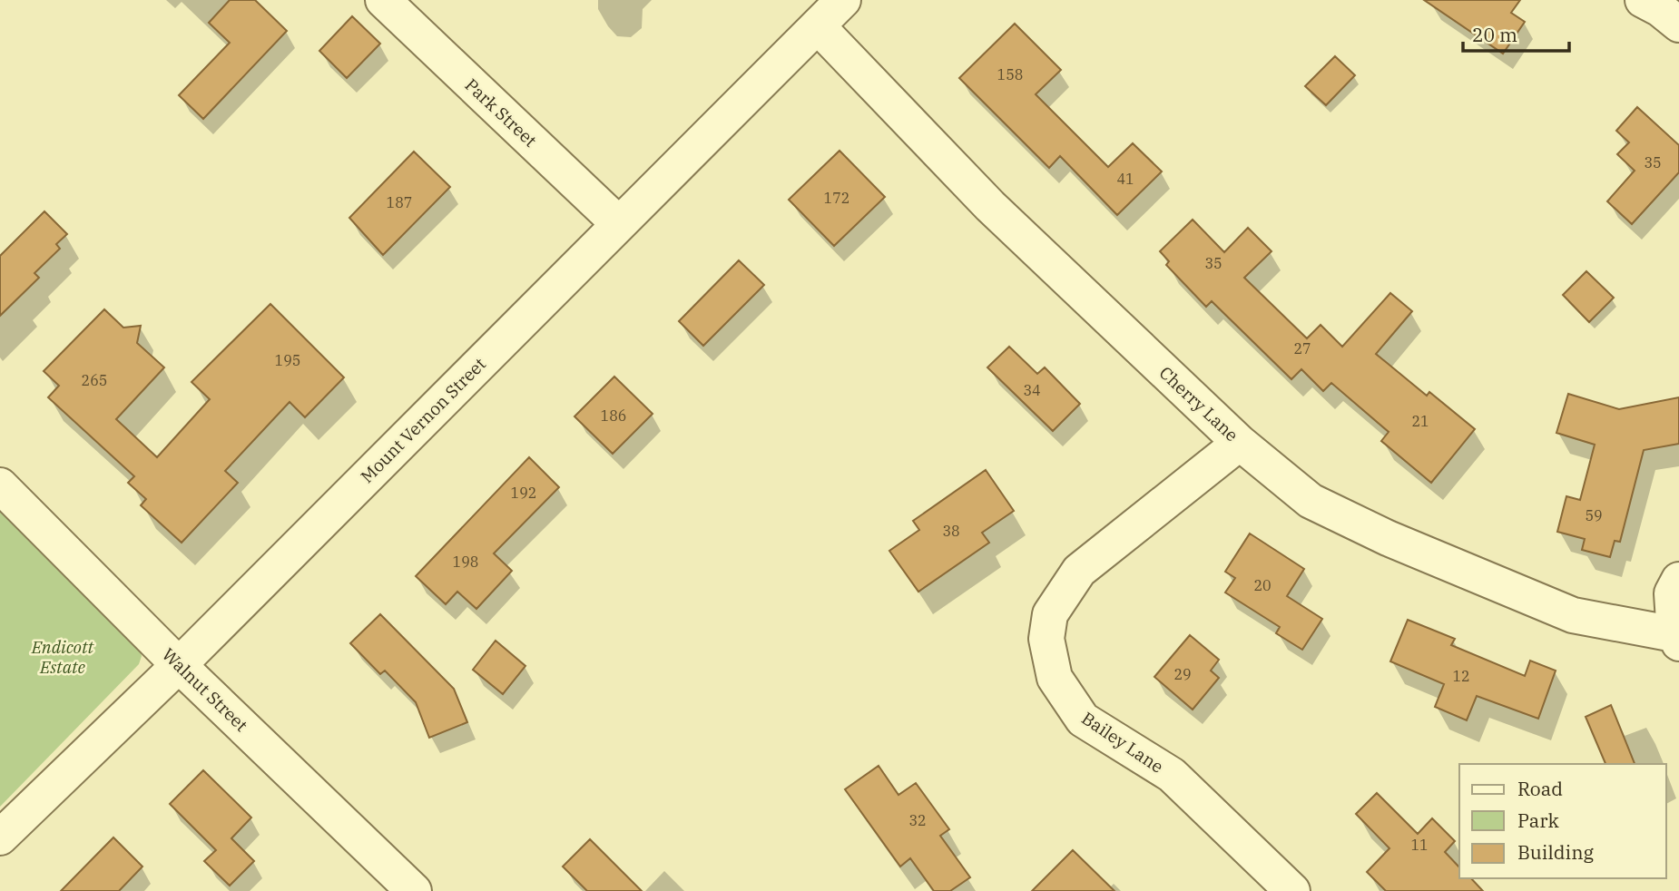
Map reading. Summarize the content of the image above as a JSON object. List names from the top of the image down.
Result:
{
  "streets": {
    "street": [
      "Park Street",
      "Cherry Lane",
      "Mount Vernon Street",
      "Walnut Street",
      "Bailey Lane"
    ]
  },
  "crossings": [
    ["Park Street", "Mount Vernon Street"],
    ["Cherry Lane", "Mount Vernon Street"],
    ["Cherry Lane", "Bailey Lane"],
    ["Mount Vernon Street", "Walnut Street"]
  ],
  "parks": ["Endicott Estate"],
  "house_numbers": [
    "158",
    "35",
    "41",
    "172",
    "187",
    "35",
    "27",
    "195",
    "265",
    "34",
    "186",
    "21",
    "192",
    "59",
    "38",
    "198",
    "20",
    "29",
    "12",
    "32",
    "11"
  ],
  "legend": ["Road", "Park", "Building"],
  "scale_bar": "20 m"
}
